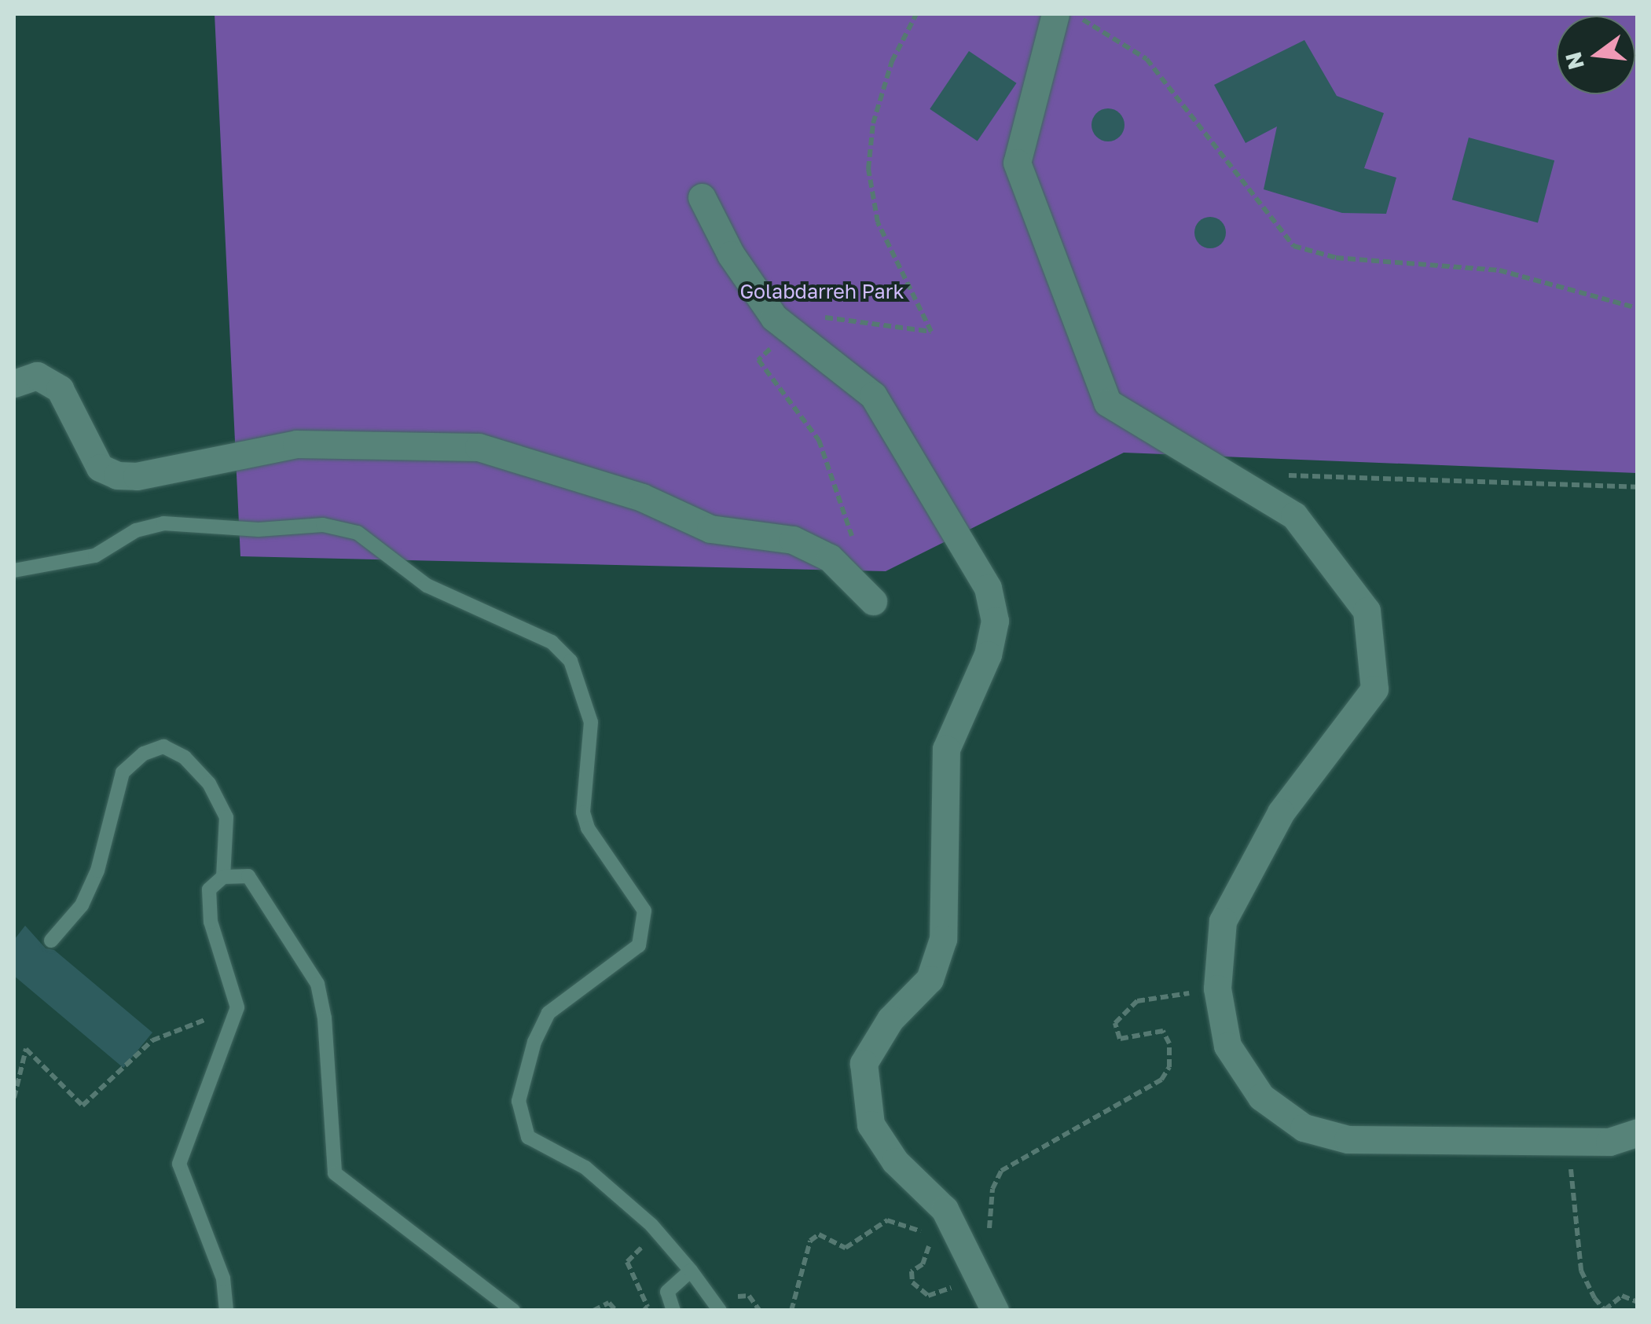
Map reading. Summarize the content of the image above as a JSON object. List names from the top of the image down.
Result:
{
  "parks": ["Golabdarreh Park"],
  "north": "left"
}
